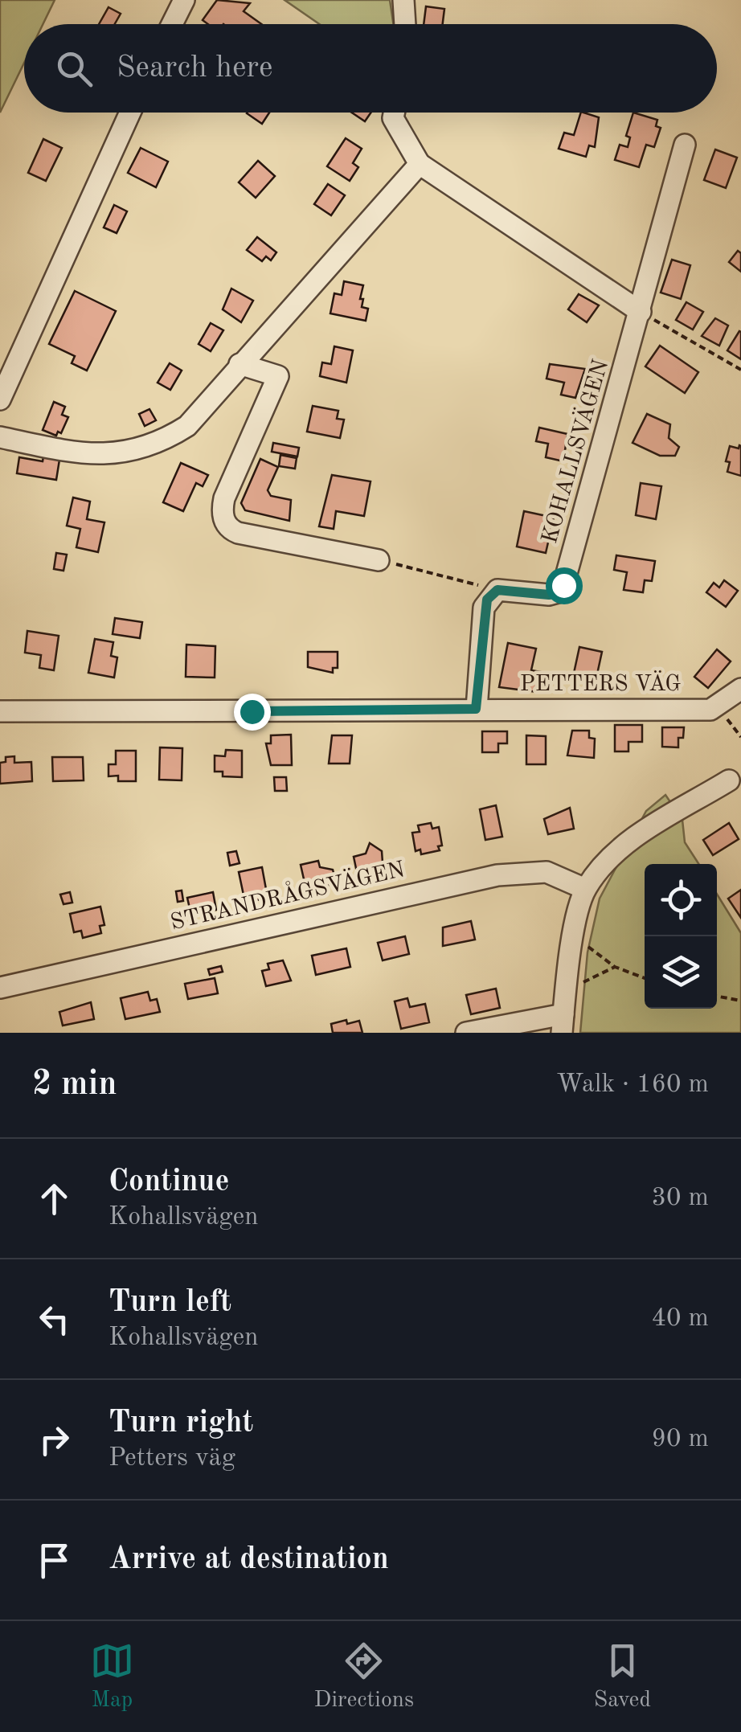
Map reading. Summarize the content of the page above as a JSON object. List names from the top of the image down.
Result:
{
  "streets": {
    "street": ["KOHALLSVÄGEN", "PETTERS VÄG", "STRANDRÅGSVÄGEN"]
  },
  "page": {
    "search": "Search here",
    "heading": ["2 min", "Walk · 160 m"],
    "list": [
      ["Continue", "Kohallsvägen", "30 m"],
      ["Turn left", "Kohallsvägen", "40 m"],
      ["Turn right", "Petters väg", "90 m"],
      "Arrive at destination"
    ],
    "nav": ["Map", "Directions", "Saved"]
  }
}
